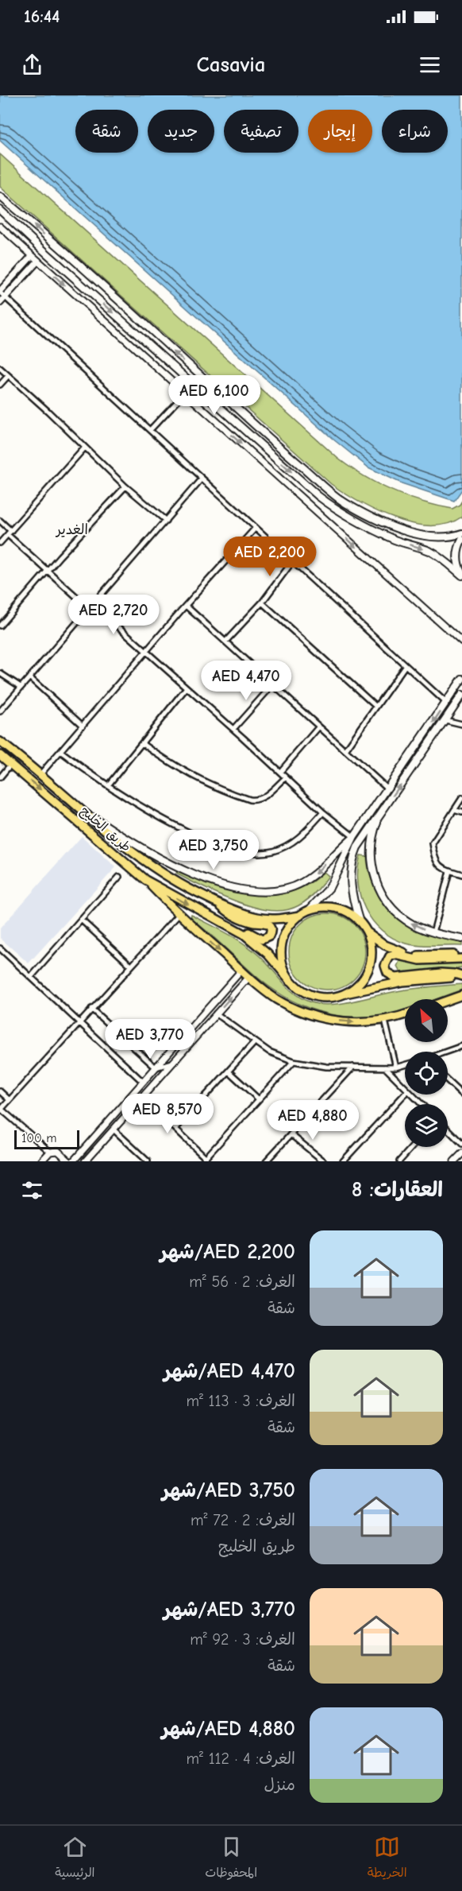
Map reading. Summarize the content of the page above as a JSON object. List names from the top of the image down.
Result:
{
  "streets": {
    "main road": ["طريق الخليج"]
  },
  "districts": ["الغدير"],
  "scale_bar": "100 m",
  "north": "top left",
  "page": {
    "status": "16:44",
    "header": "Casavia",
    "chip": [
      "شراء",
      "إيجار",
      "تصفية",
      "جديد",
      "شقة"
    ],
    "price": [
      "AED 6,100",
      "AED 2,200",
      "AED 2,720",
      "AED 4,470",
      "AED 3,750",
      "AED 3,770",
      "AED 8,570",
      "AED 4,880"
    ],
    "scale": "100 m",
    "heading": "العقارات: 8",
    "list": [
      {
        "name": "AED 2,200/شهر",
        "note": "الغرف: 2 · 56 m² · شقة"
      },
      {
        "name": "AED 4,470/شهر",
        "note": "الغرف: 3 · 113 m² · شقة"
      },
      {
        "name": "AED 3,750/شهر",
        "note": "الغرف: 2 · 72 m² · طريق الخليج"
      },
      {
        "name": "AED 3,770/شهر",
        "note": "الغرف: 3 · 92 m² · شقة"
      },
      {
        "name": "AED 4,880/شهر",
        "note": "الغرف: 4 · 112 m² · منزل"
      }
    ],
    "tabs": ["الخريطة", "المحفوظات", "الرئيسية"]
  }
}
